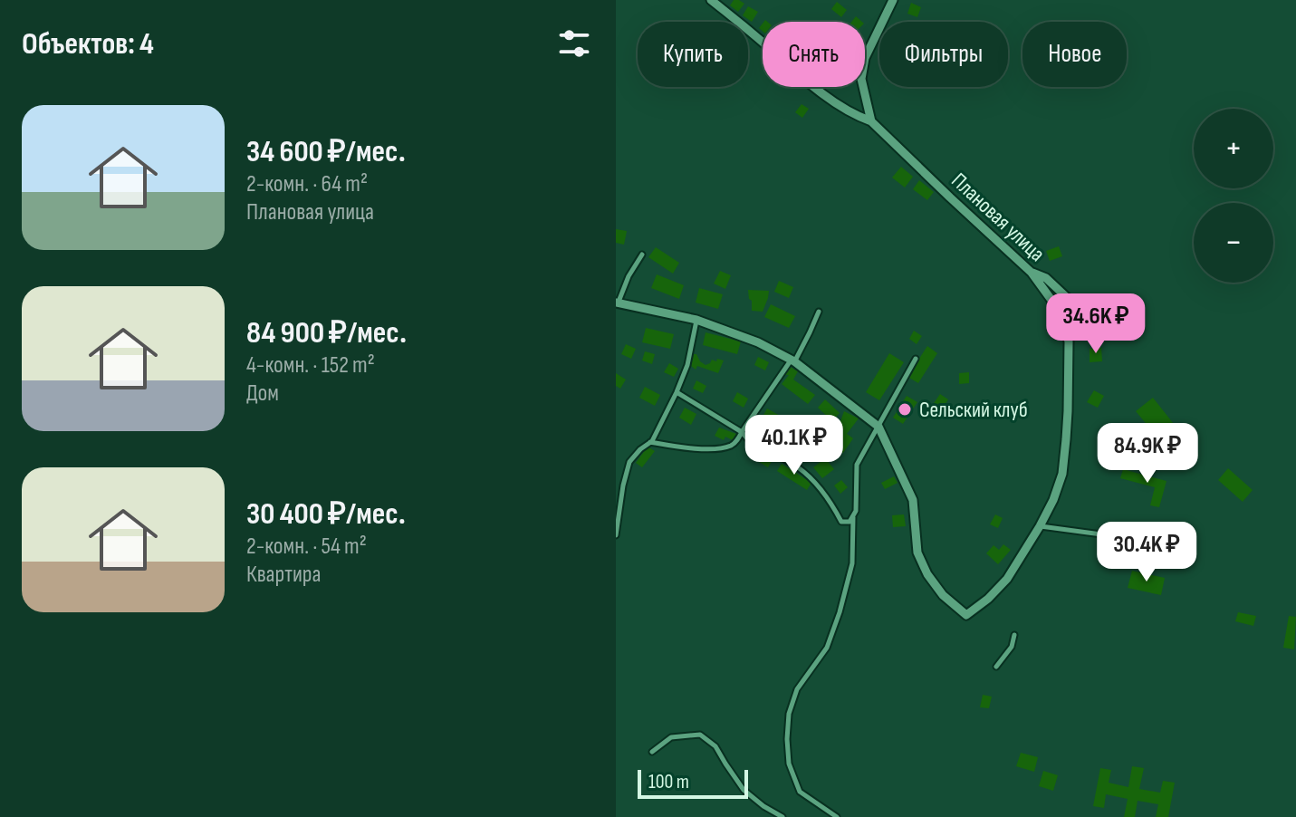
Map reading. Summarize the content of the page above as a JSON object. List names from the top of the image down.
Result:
{
  "streets": {
    "street": ["Плановая улица"]
  },
  "places": ["Сельский клуб"],
  "scale_bar": "100 m",
  "page": {
    "heading": "Объектов: 4",
    "chip": [
      "Купить",
      "Снять",
      "Фильтры",
      "Новое"
    ],
    "list": [
      {
        "name": "34 600 ₽/мес.",
        "note": "2-комн. · 64 m² · Плановая улица"
      },
      {
        "name": "84 900 ₽/мес.",
        "note": "4-комн. · 152 m² · Дом"
      },
      {
        "name": "30 400 ₽/мес.",
        "note": "2-комн. · 54 m² · Квартира"
      }
    ],
    "map_buttons": ["+", "−"],
    "price": [
      "34.6K ₽",
      "40.1K ₽",
      "84.9K ₽",
      "30.4K ₽"
    ],
    "scale": "100 m"
  }
}
